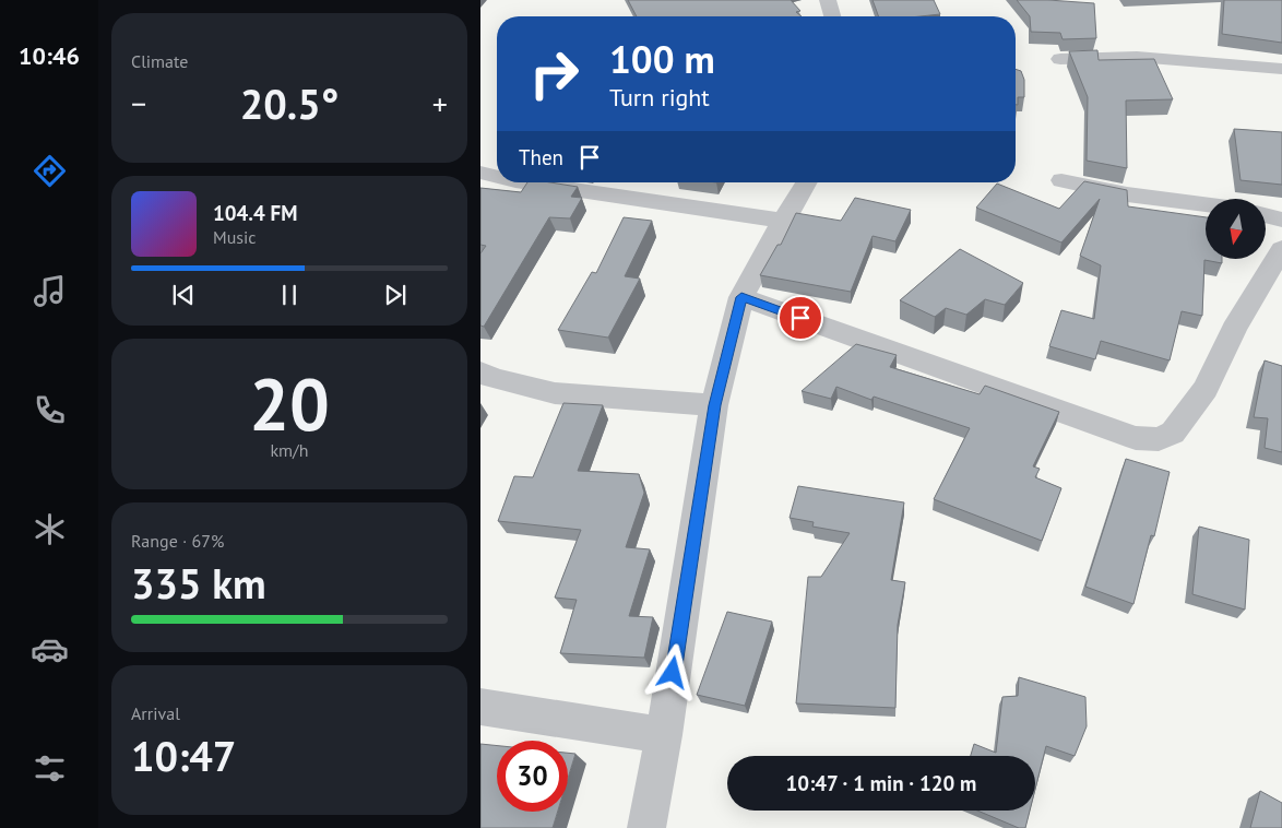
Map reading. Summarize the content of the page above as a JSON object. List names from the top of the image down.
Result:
{
  "north": "bottom",
  "page": {
    "tabs": "10:46",
    "tile": [
      "Climate",
      ["20", "km/h"],
      ["Range · 67%", "335 km"],
      ["Arrival", "10:47"]
    ],
    "turn": ["100 m", "Turn right"],
    "heat": ["−", "20.5°", "+"],
    "then": "Then",
    "song": ["104.4 FM", "Music"],
    "limit": "30",
    "trip": "10:47 · 1 min · 120 m"
  }
}
